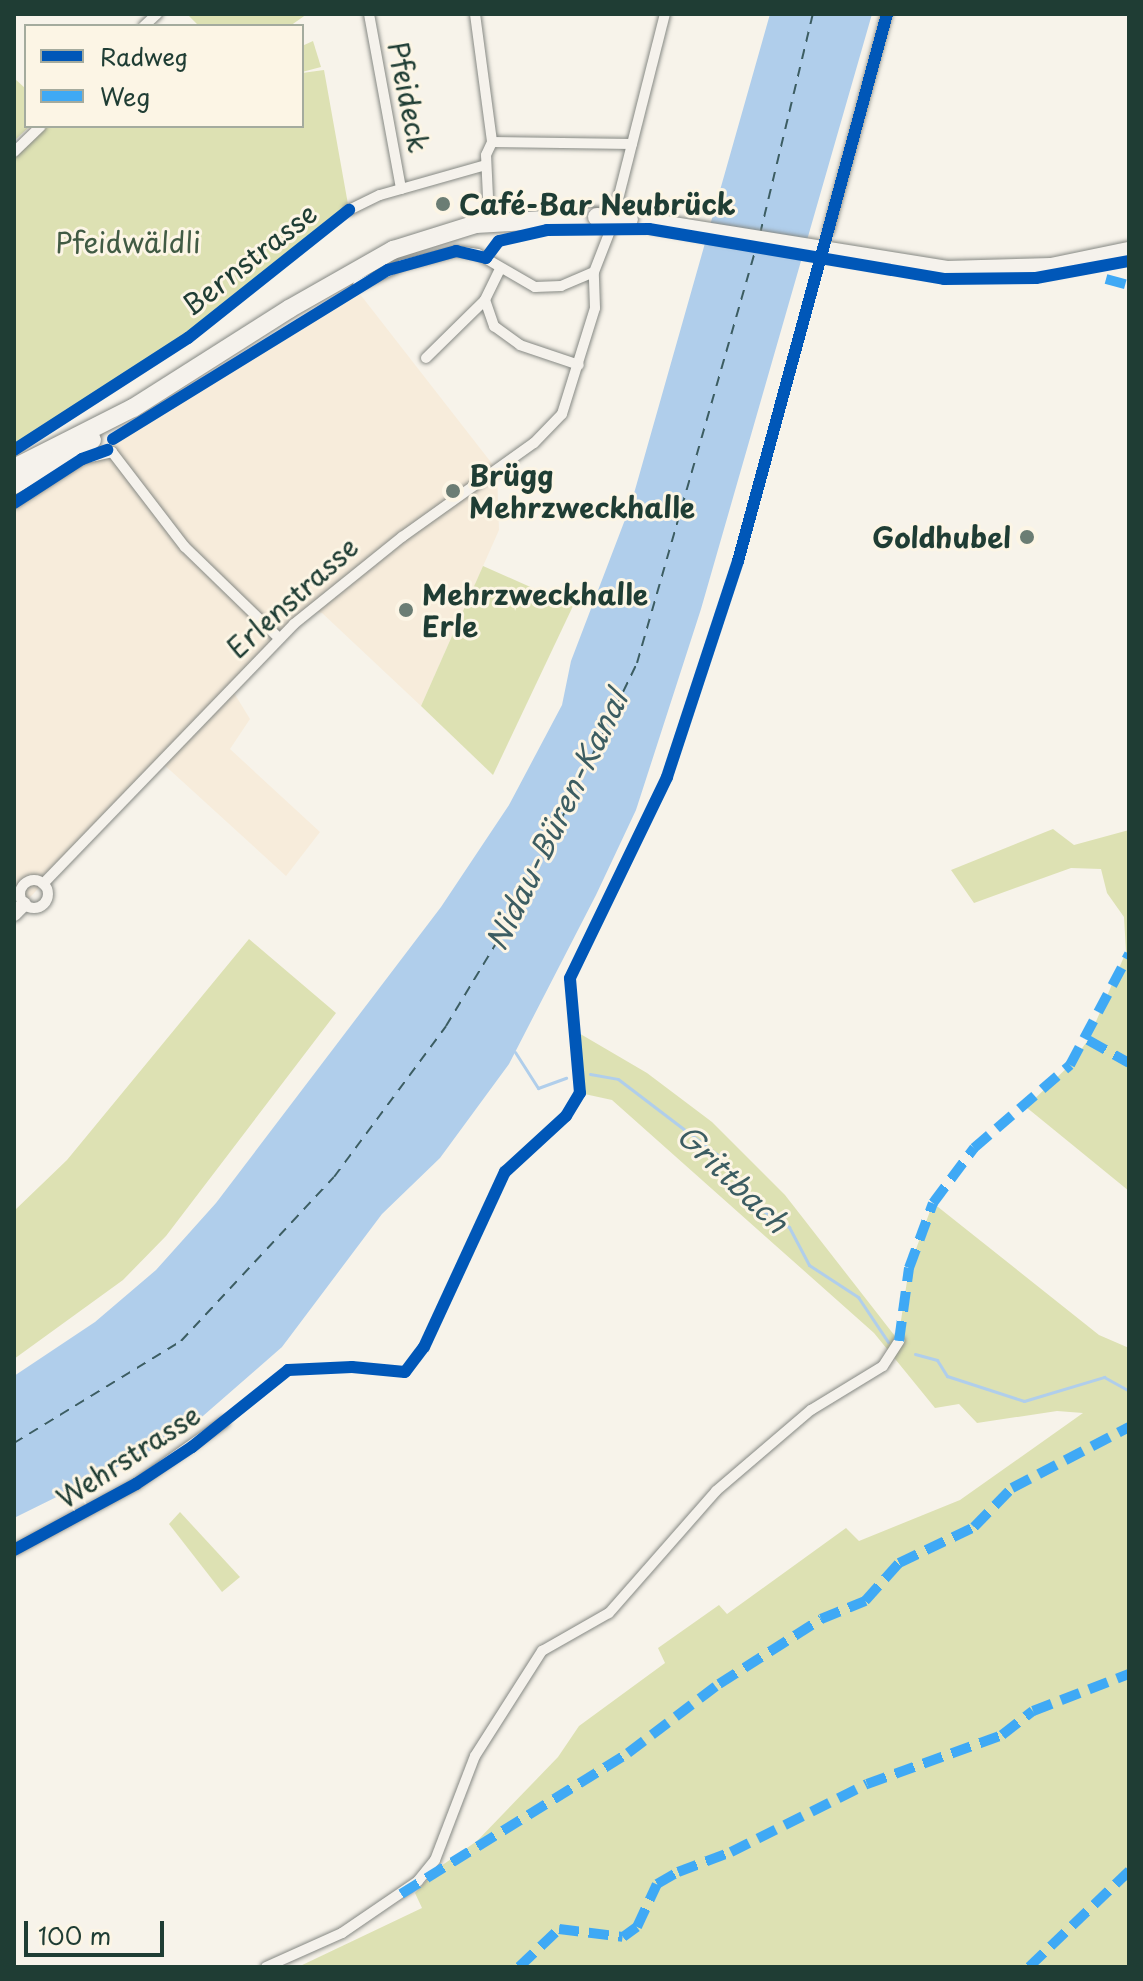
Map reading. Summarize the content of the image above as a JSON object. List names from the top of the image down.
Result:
{
  "streets": {
    "street": [
      "Pfeideck",
      "Bernstrasse",
      "Erlenstrasse",
      "Wehrstrasse"
    ]
  },
  "crossings": [
    ["Pfeideck", "Bernstrasse"]
  ],
  "water": ["Nidau-Büren-Kanal", "Grittbach"],
  "parks": ["Pfeidwäldli"],
  "places": [
    "Café-Bar Neubrück",
    "Brügg Mehrzweckhalle",
    "Goldhubel",
    "Mehrzweckhalle Erle"
  ],
  "legend": ["Radweg", "Weg"],
  "scale_bar": "100 m"
}
